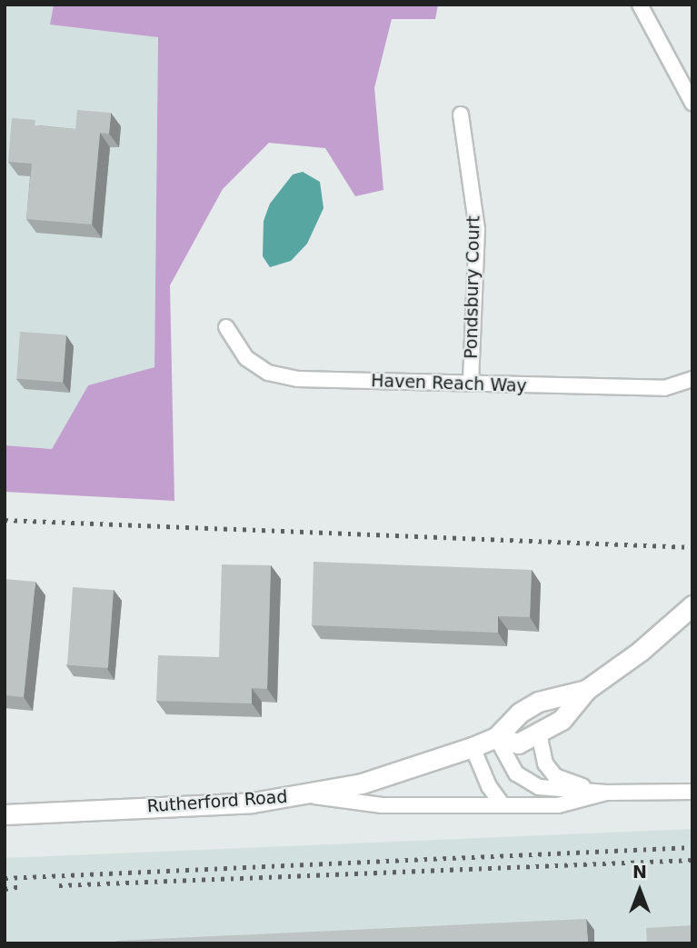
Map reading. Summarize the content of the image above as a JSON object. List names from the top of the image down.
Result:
{
  "streets": {
    "street": ["Pondsbury Court", "Haven Reach Way", "Rutherford Road"]
  },
  "crossings": [
    ["Pondsbury Court", "Haven Reach Way"]
  ],
  "north": "top"
}
